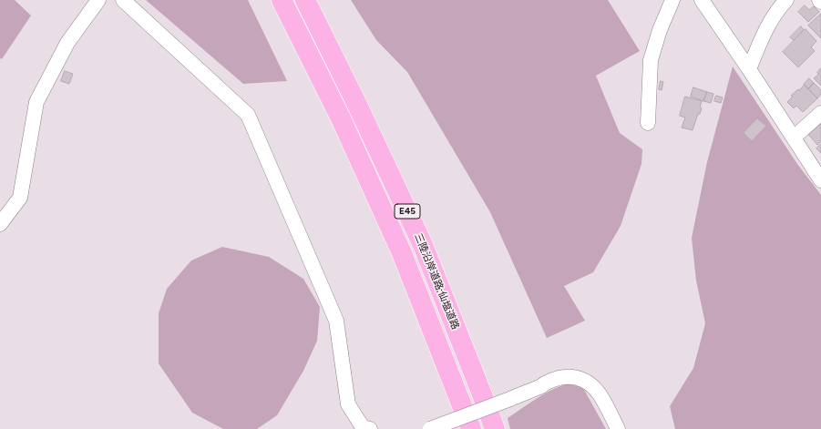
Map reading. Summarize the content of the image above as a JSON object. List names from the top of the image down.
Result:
{
  "streets": {
    "highway": ["E45", "三陸沿岸道路;仙塩道路"]
  }
}
